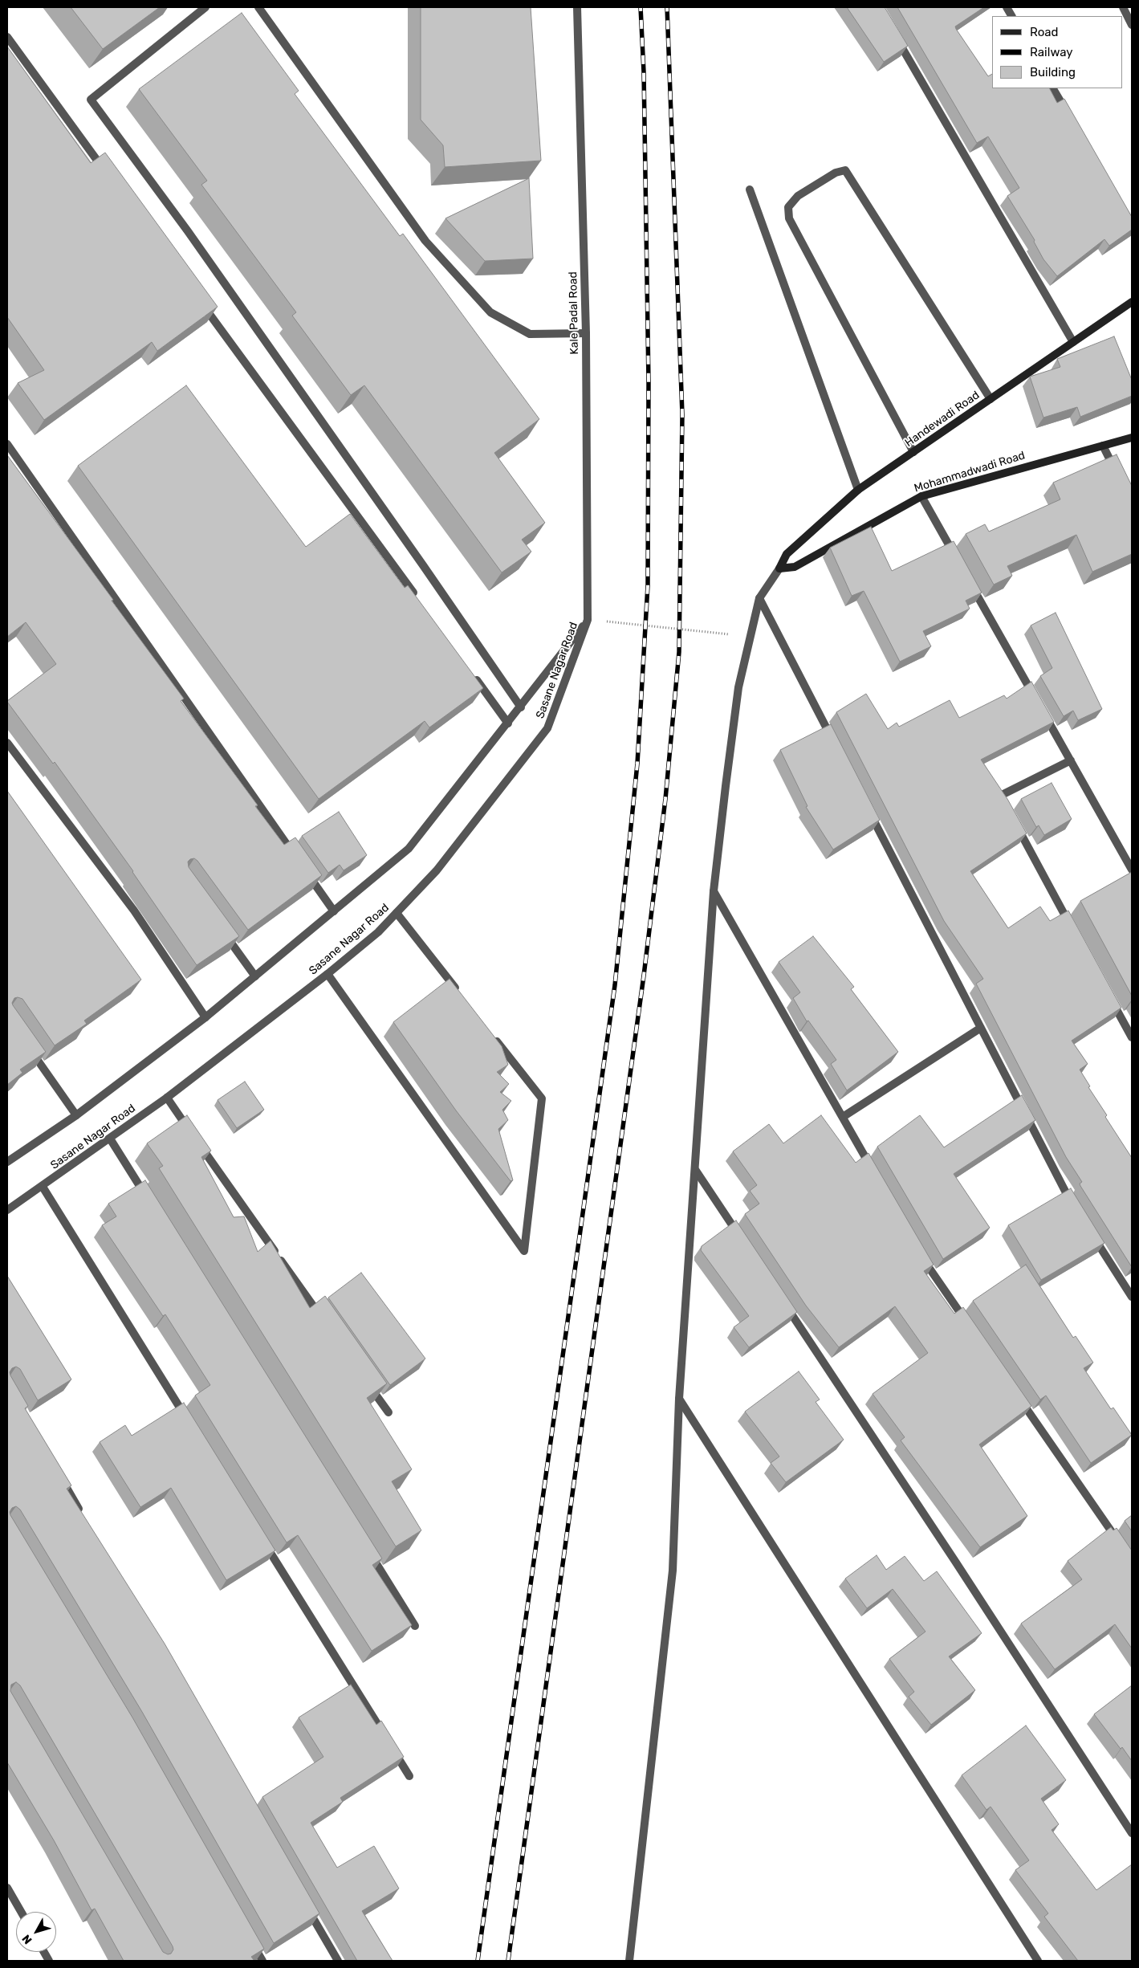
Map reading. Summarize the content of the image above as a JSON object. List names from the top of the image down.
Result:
{
  "streets": {
    "main road": ["Handewadi Road", "Mohammadwadi Road"],
    "street": ["Kale Padal Road", "Sasane Nagar Road"]
  },
  "crossings": [
    ["Kale Padal Road", "Sasane Nagar Road"],
    ["Handewadi Road", "Mohammadwadi Road"]
  ],
  "legend": ["Road", "Railway", "Building"],
  "north": "bottom left"
}
